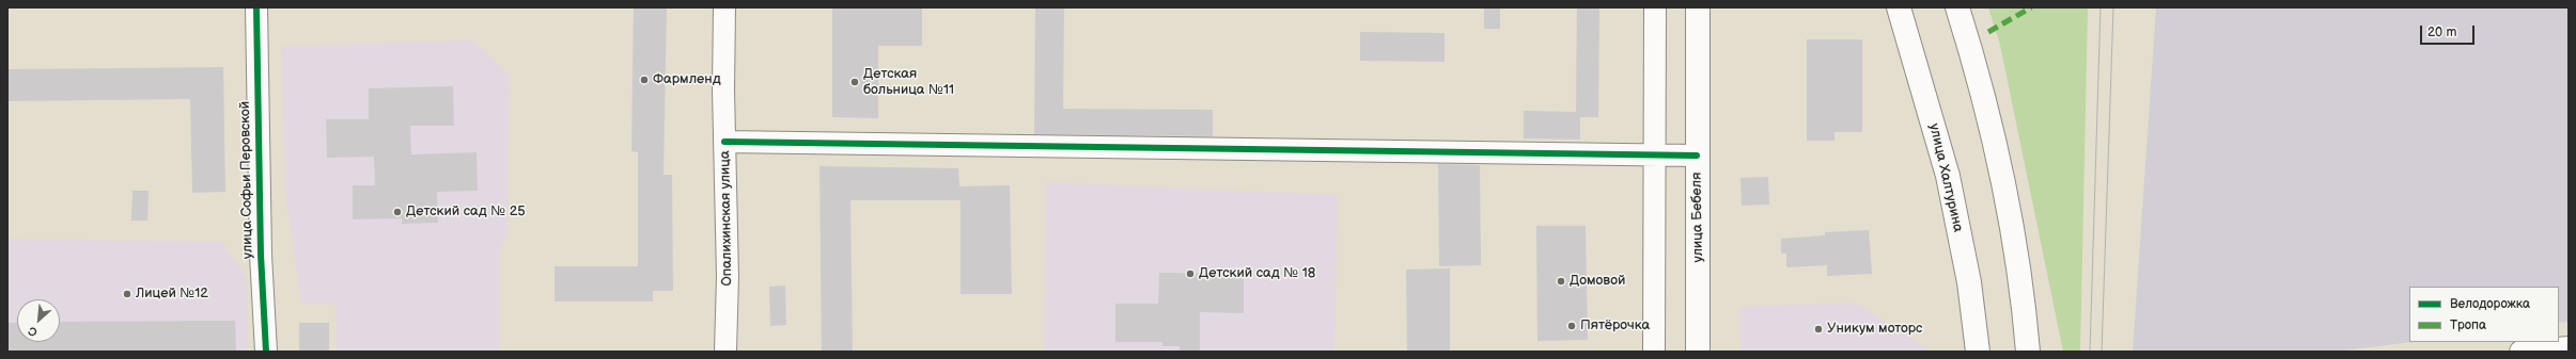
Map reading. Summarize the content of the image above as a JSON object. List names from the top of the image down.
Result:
{
  "streets": {
    "main road": ["улица Халтурина", "улица Бебеля"],
    "street": ["улица Софьи Перовской", "Опалихинская улица"]
  },
  "places": [
    "Фармленд",
    "Детская больница №11",
    "Детский сад № 25",
    "Детский сад № 18",
    "Домовой",
    "Лицей №12",
    "Пятёрочка",
    "Уникум моторс"
  ],
  "legend": ["Велодорожка", "Тропа"],
  "scale_bar": "20 m",
  "north": "bottom left"
}
